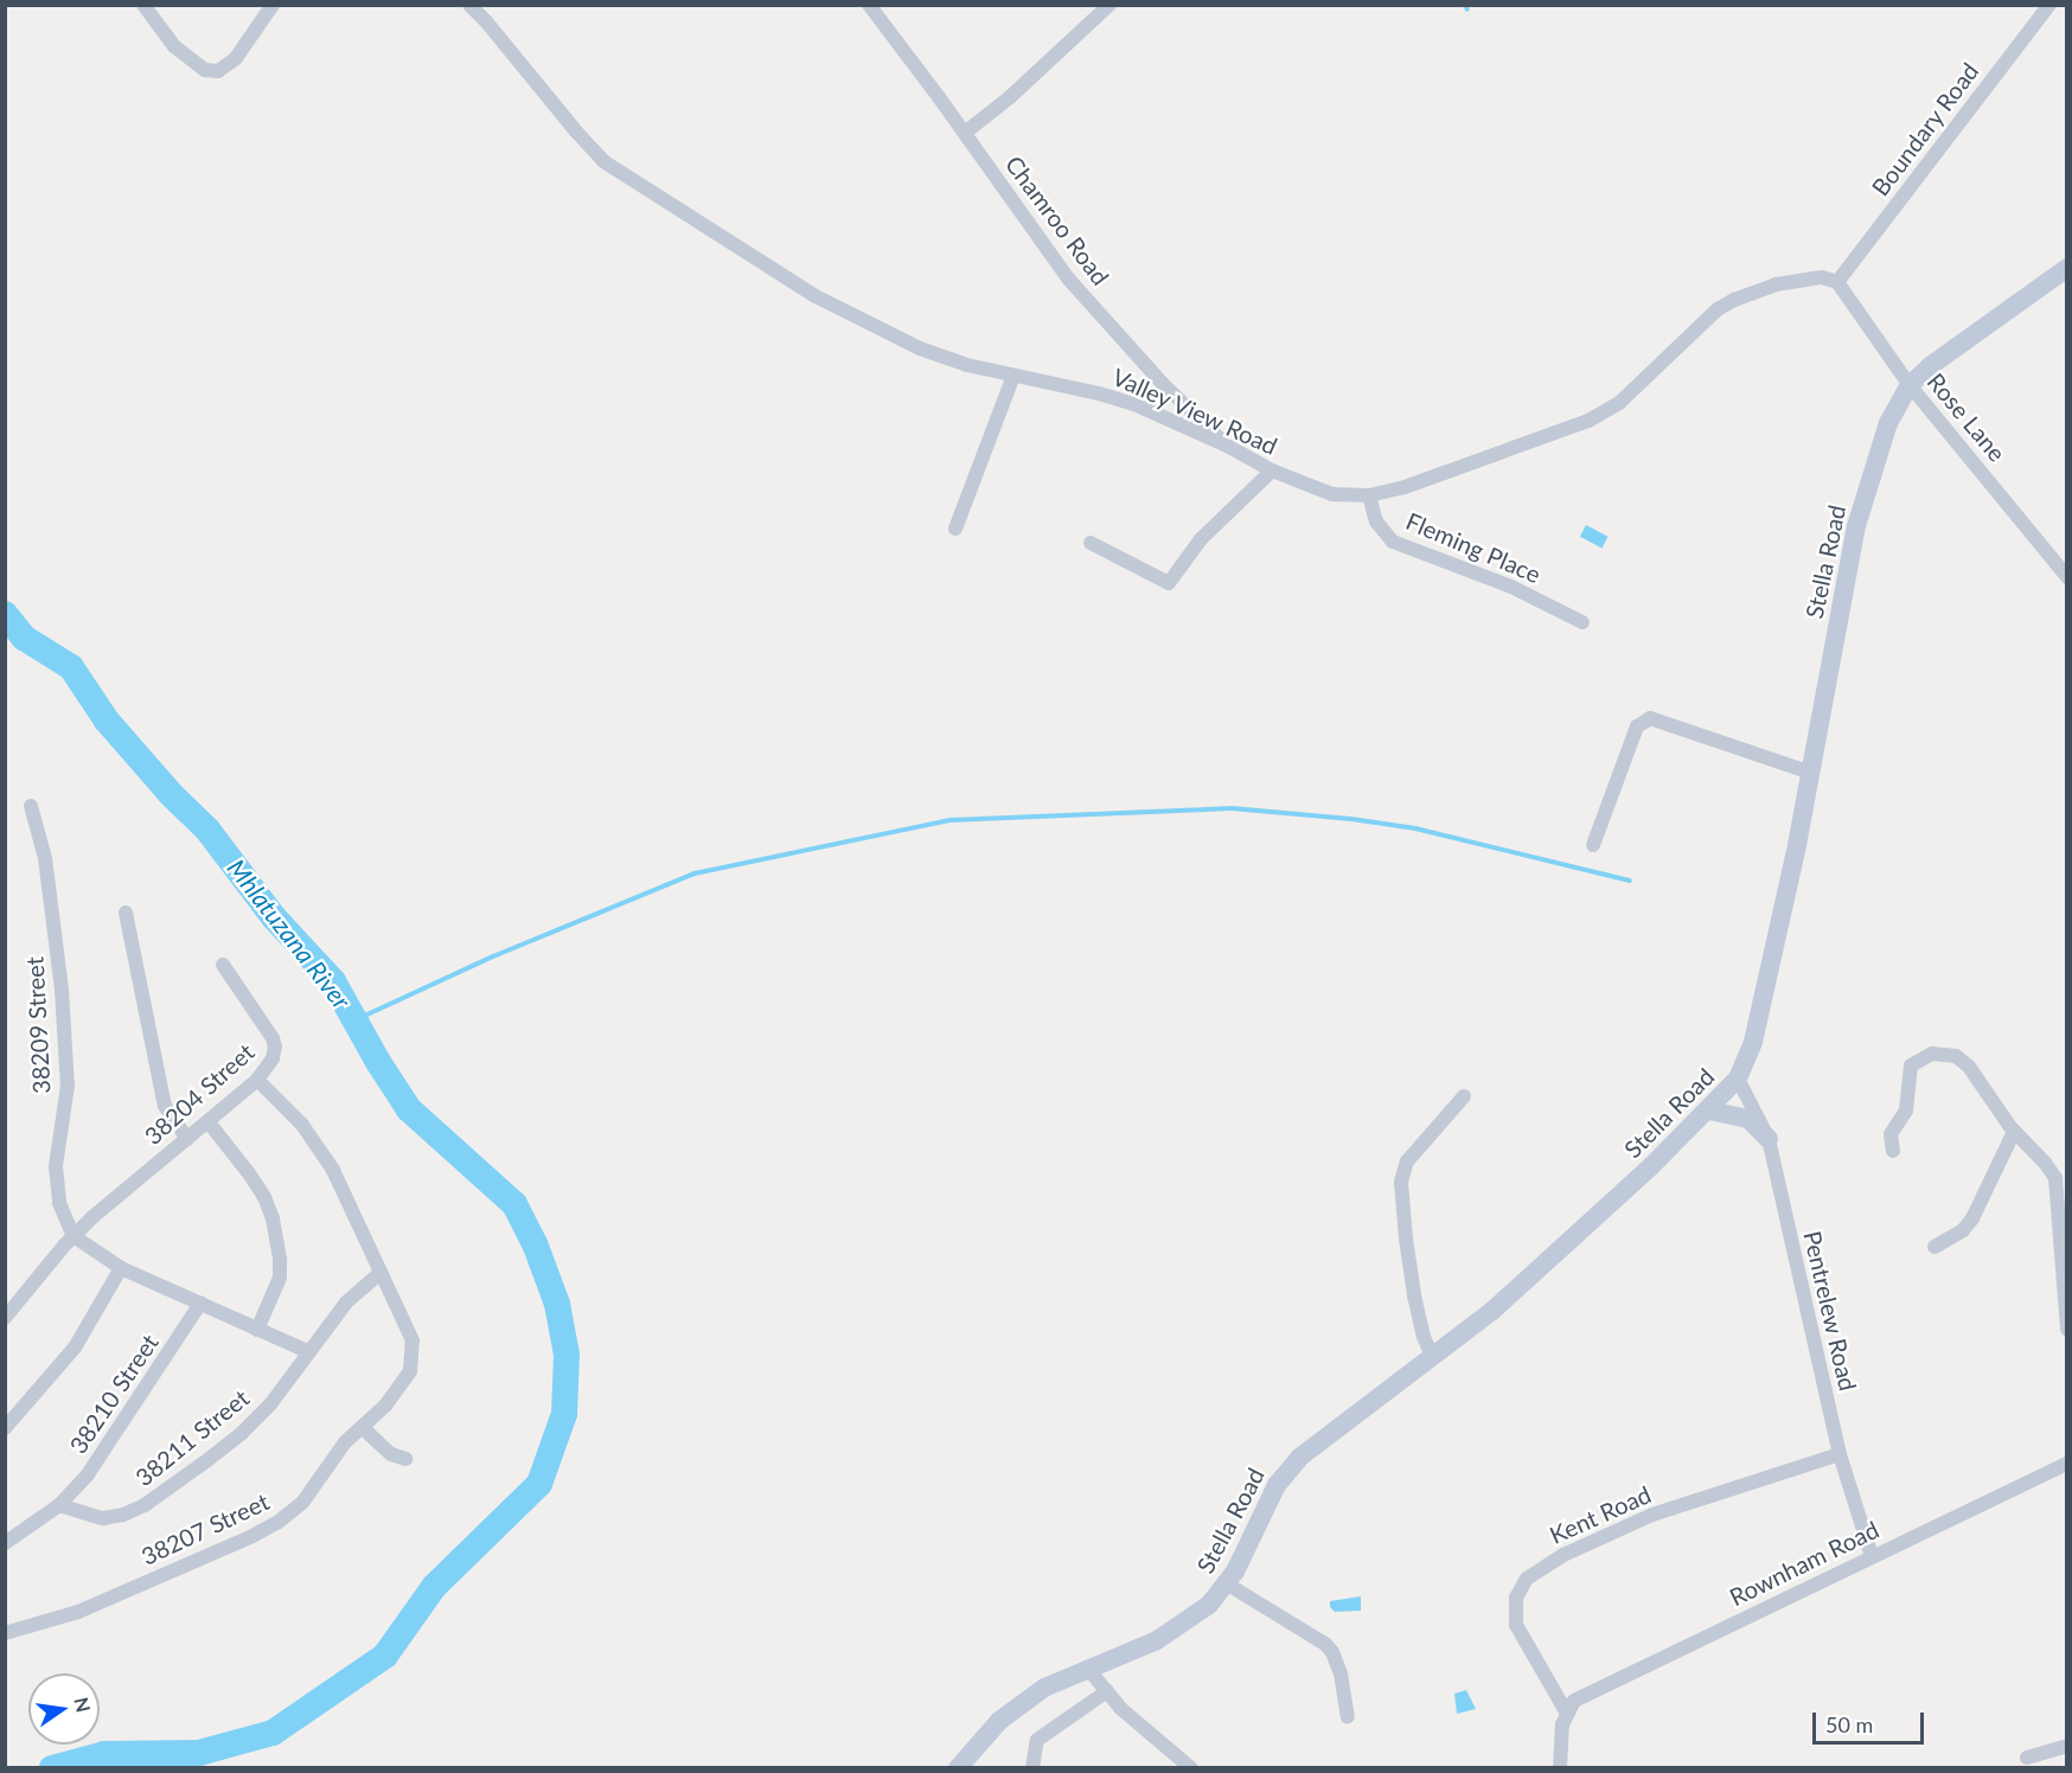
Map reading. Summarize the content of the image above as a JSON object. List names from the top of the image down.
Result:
{
  "streets": {
    "main road": ["Stella Road"],
    "street": [
      "Boundary Road",
      "Chamroo Road",
      "Valley View Road",
      "Rose Lane",
      "Fleming Place",
      "38209 Street",
      "38204 Street",
      "Pentrelew Road",
      "38210 Street",
      "38211 Street",
      "Kent Road",
      "38207 Street",
      "Rownham Road"
    ]
  },
  "crossings": [
    ["Boundary Road", "Valley View Road"],
    ["Boundary Road", "Rose Lane"],
    ["Chamroo Road", "Valley View Road"],
    ["Valley View Road", "Rose Lane"],
    ["Valley View Road", "Fleming Place"],
    ["Rose Lane", "Stella Road"],
    ["Stella Road", "Pentrelew Road"],
    ["38209 Street", "38204 Street"],
    ["38204 Street", "38207 Street"],
    ["Pentrelew Road", "Kent Road"],
    ["Pentrelew Road", "Rownham Road"],
    ["38210 Street", "38211 Street"],
    ["38211 Street", "38207 Street"],
    ["Kent Road", "Rownham Road"]
  ],
  "water": ["Mhlatuzana River"],
  "scale_bar": "50 m",
  "north": "right"
}
